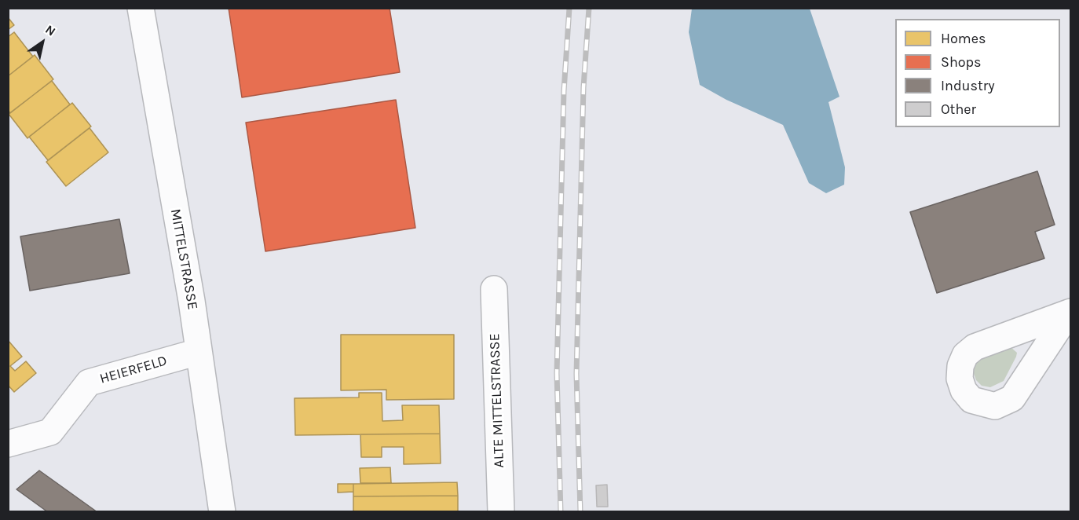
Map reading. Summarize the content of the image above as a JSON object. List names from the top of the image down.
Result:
{
  "streets": {
    "street": ["MITTELSTRASSE", "HEIERFELD", "ALTE MITTELSTRASSE"]
  },
  "crossings": [
    ["MITTELSTRASSE", "HEIERFELD"]
  ],
  "legend": [
    "Homes",
    "Shops",
    "Industry",
    "Other"
  ],
  "north": "top right"
}
